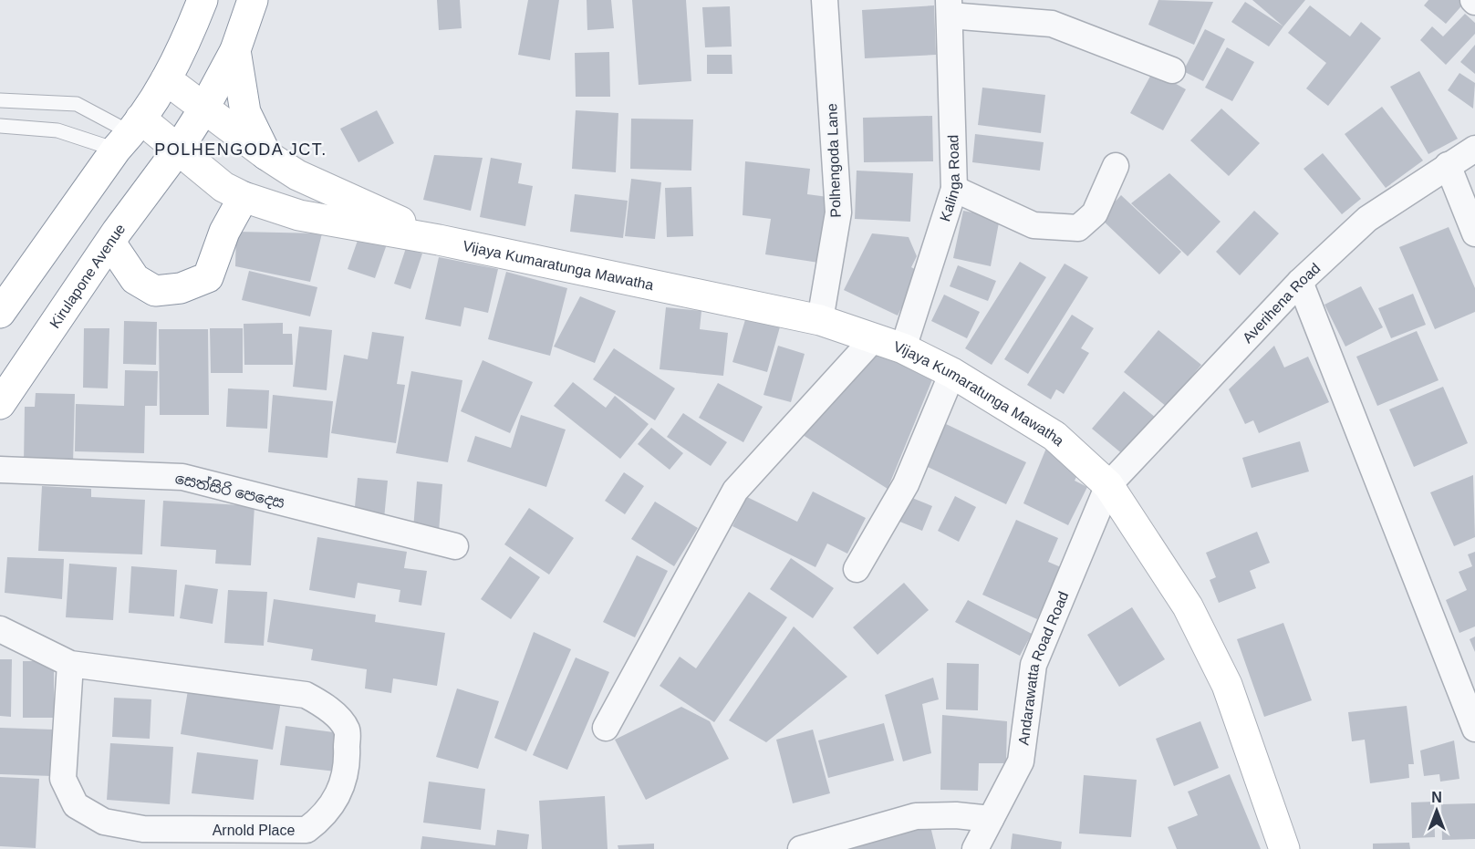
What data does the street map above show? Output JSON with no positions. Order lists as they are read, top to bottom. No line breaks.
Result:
{"streets":{"main road":["Vijaya Kumaratunga Mawatha","Kirulapone Avenue"],"street":["Polhengoda Lane","Kalinga Road","Averihena Road","සෙත්සිරි පෙදෙස","Andarawatta Road Road","Arnold Place"]},"crossings":[["Polhengoda Lane","Vijaya Kumaratunga Mawatha"],["Kalinga Road","Vijaya Kumaratunga Mawatha"],["Vijaya Kumaratunga Mawatha","Kirulapone Avenue"],["Vijaya Kumaratunga Mawatha","Averihena Road"],["Vijaya Kumaratunga Mawatha","Andarawatta Road Road"],["Averihena Road","Andarawatta Road Road"]],"districts":["POLHENGODA JCT."],"north":"top"}
